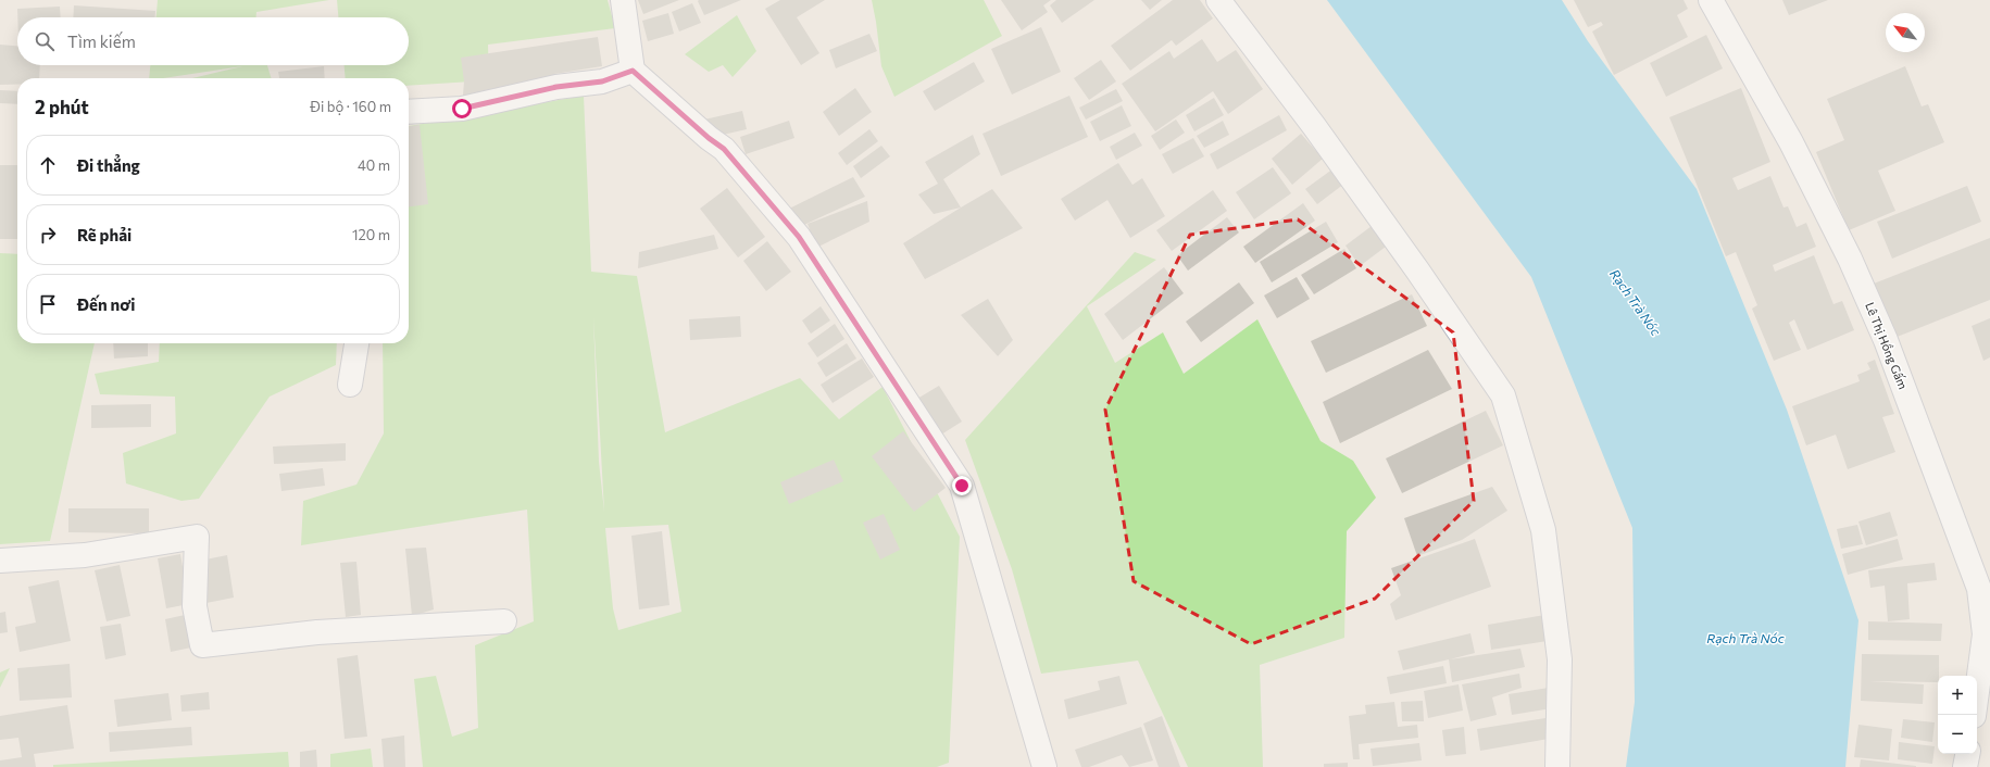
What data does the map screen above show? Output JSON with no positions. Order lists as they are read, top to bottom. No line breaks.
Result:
{"streets":{"street":["Lê Thị Hồng Gấm"]},"water":["Rạch Trà Nóc"],"north":"top left","page":{"search":"Tìm kiếm","heading":["2 phút","Đi bộ · 160 m"],"list":[["Đi thẳng","40 m"],["Rẽ phải","120 m"],"Đến nơi"],"map_buttons":["+","−"]}}
